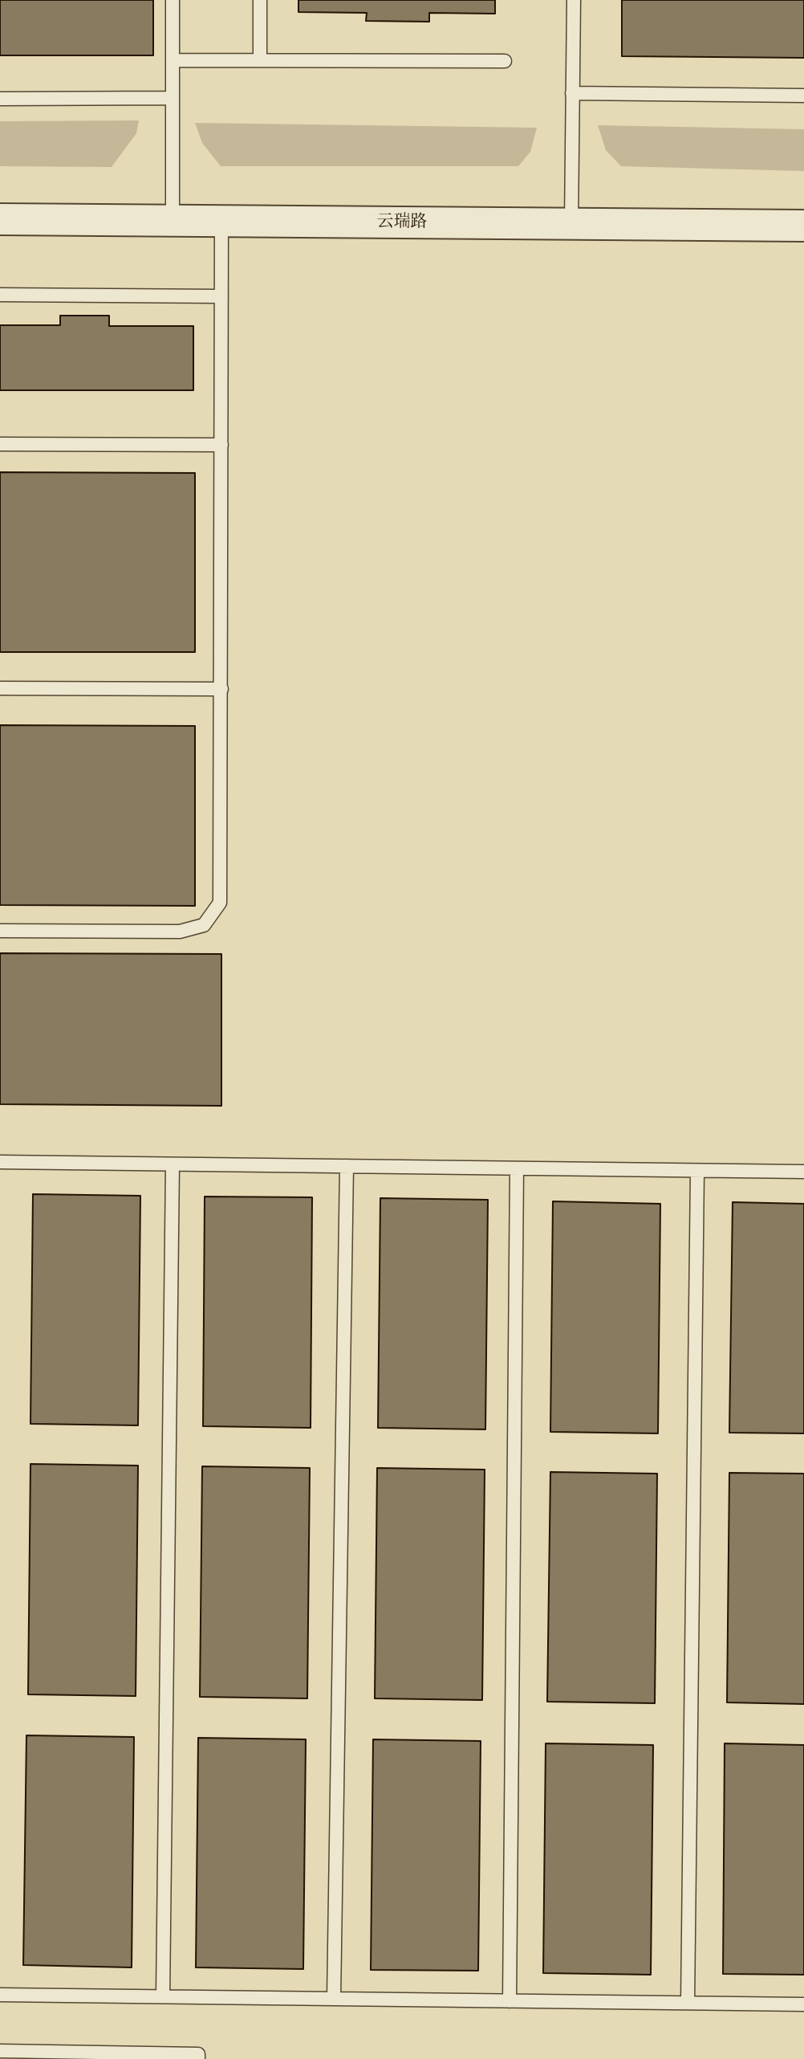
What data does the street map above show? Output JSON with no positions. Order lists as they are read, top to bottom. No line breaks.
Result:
{"streets":{"street":["云瑞路"]}}
